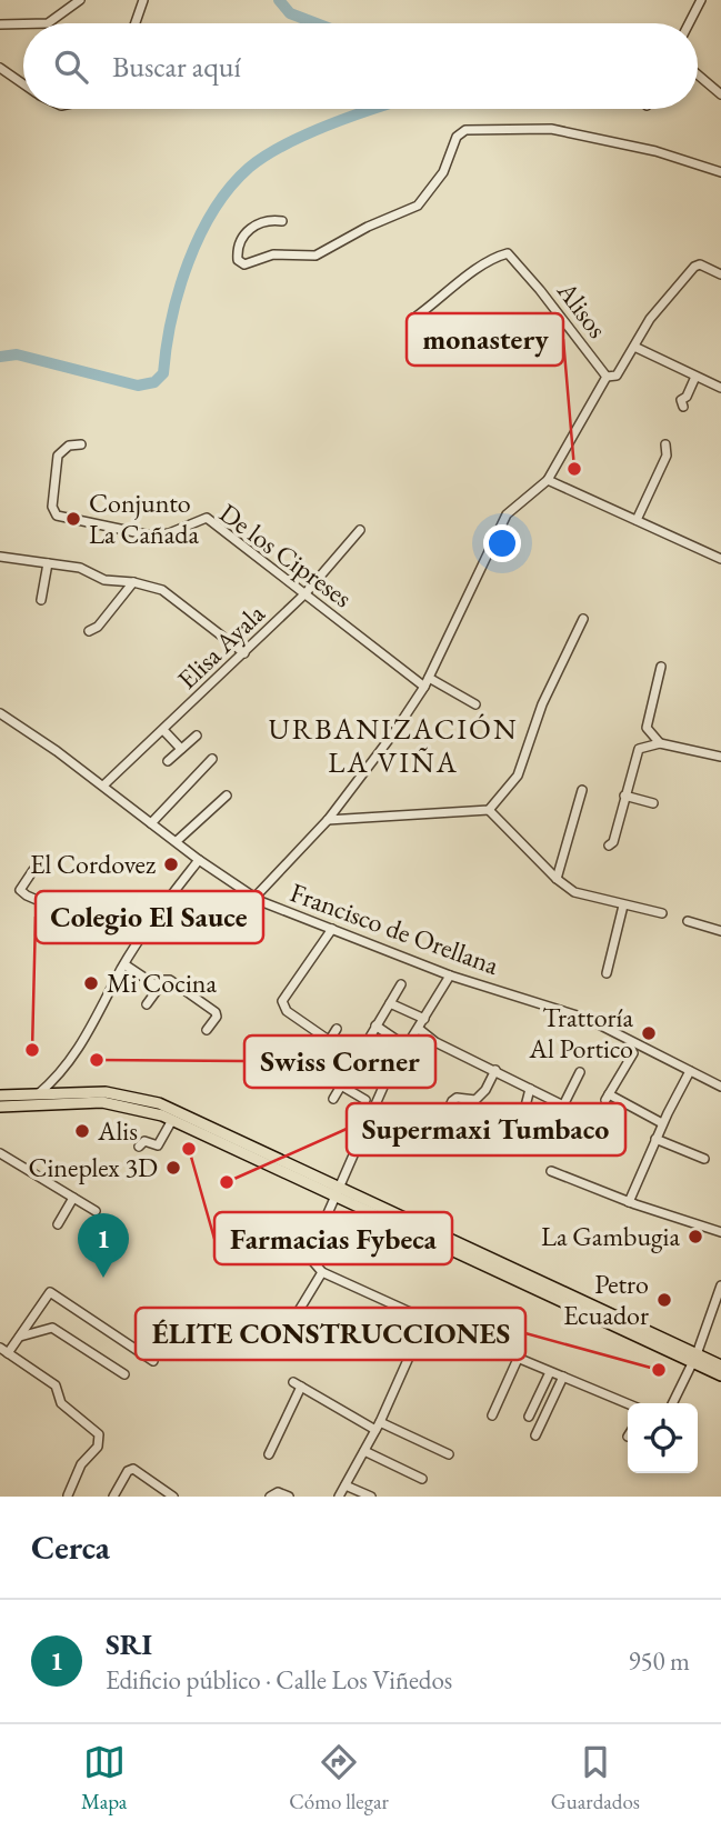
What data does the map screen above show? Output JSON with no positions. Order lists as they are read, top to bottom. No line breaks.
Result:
{"streets":{"street":["Alisos","De los Cipreses","Elisa Ayala","Francisco de Orellana"]},"crossings":[["De los Cipreses","Elisa Ayala"],["Elisa Ayala","Francisco de Orellana"]],"districts":["URBANIZACIÓN LA VIÑA"],"places":["monastery","Conjunto La Cañada","El Cordovez","Mi Cocina","Trattoría Al Portico","Colegio El Sauce","Swiss Corner","Alis","Farmacias Fybeca","Cineplex 3D","Supermaxi Tumbaco","La Gambugia","Petro Ecuador","ÉLITE CONSTRUCCIONES"],"page":{"search":"Buscar aquí","pins":"1","heading":"Cerca","list":[{"mark":"1","name":"SRI","note":"Edificio público · Calle Los Viñedos","value":"950 m"}],"nav":["Mapa","Cómo llegar","Guardados"]}}
